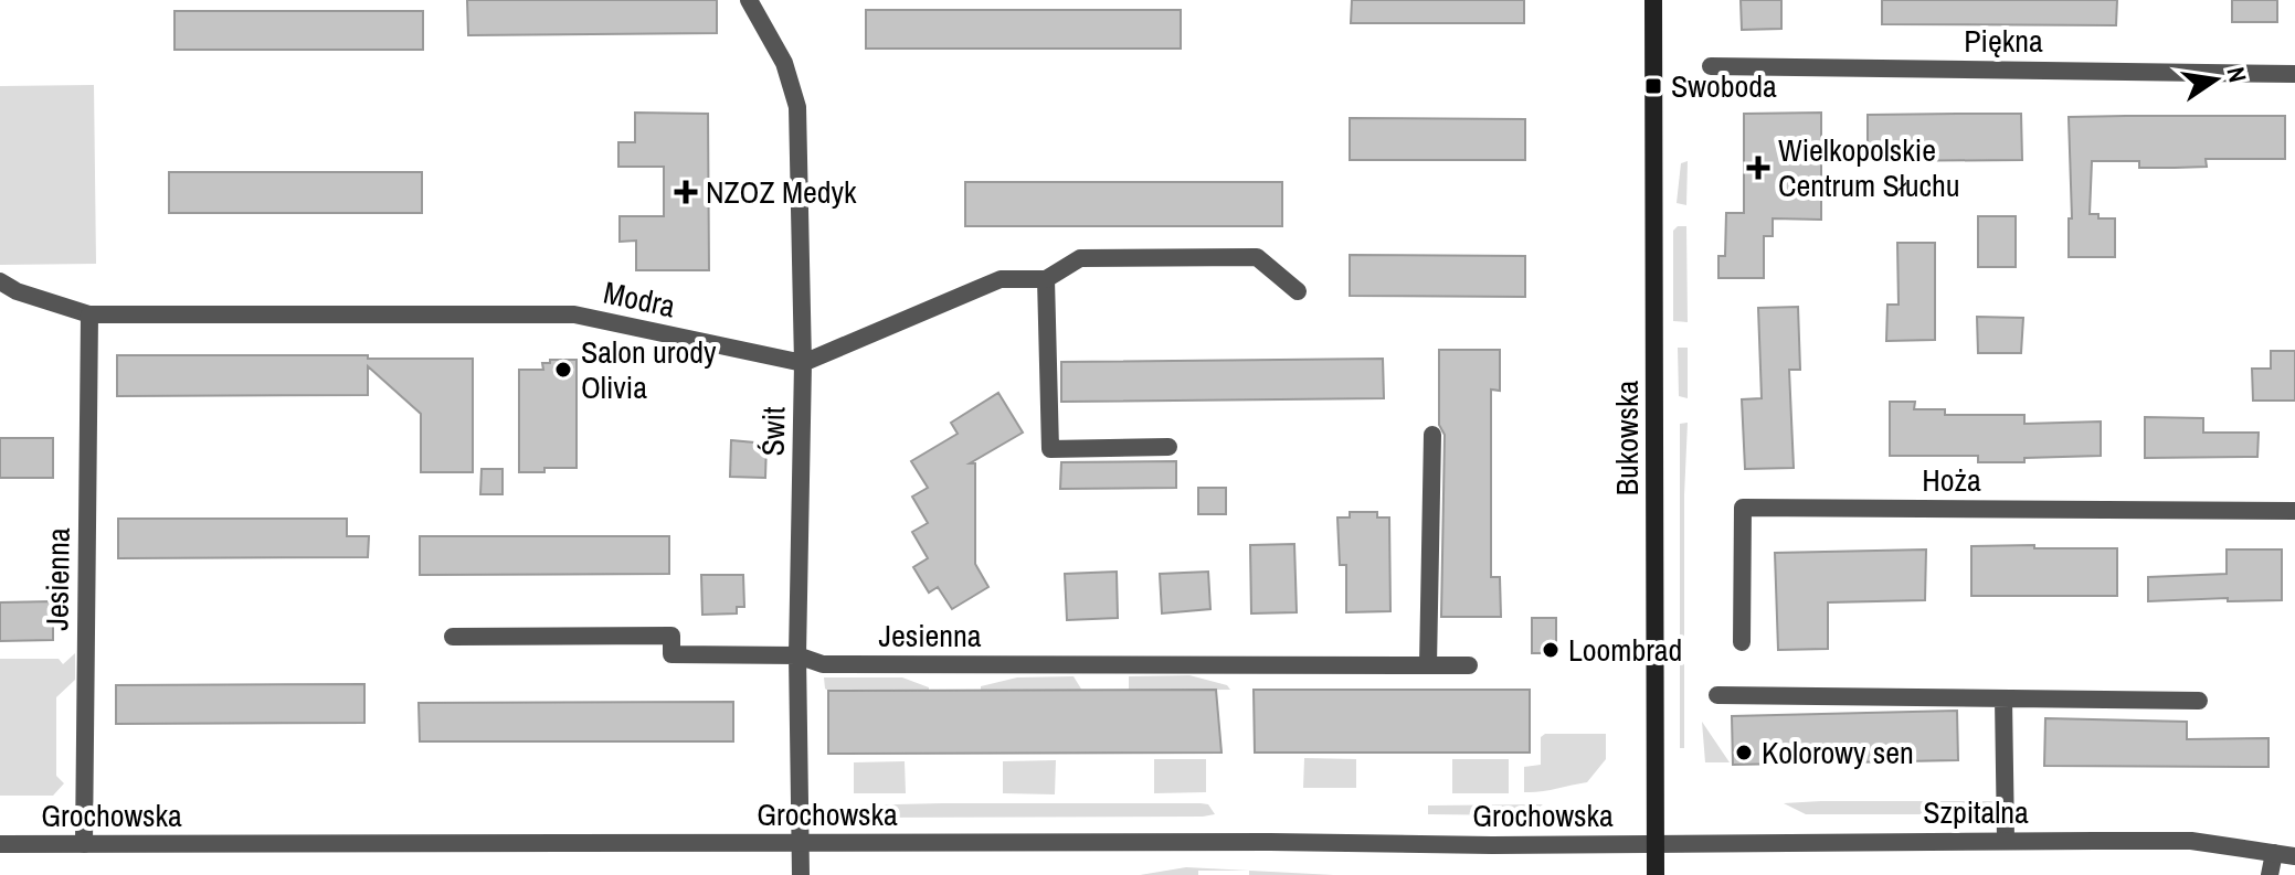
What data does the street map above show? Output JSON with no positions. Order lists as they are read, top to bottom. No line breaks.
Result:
{"streets":{"main road":["Bukowska"],"street":["Piękna","Modra","Świt","Hoża","Jesienna","Szpitalna","Grochowska"]},"crossings":[["Modra","Świt"],["Modra","Jesienna"],["Świt","Jesienna"],["Świt","Grochowska"],["Bukowska","Szpitalna"],["Bukowska","Grochowska"],["Jesienna","Grochowska"],["Szpitalna","Grochowska"]],"places":{"transit":["Swoboda"],"health":["Wielkopolskie Centrum Słuchu","NZOZ Medyk"],"other":["Salon urody Olivia","Loombrad","Kolorowy sen"]},"north":"right"}
